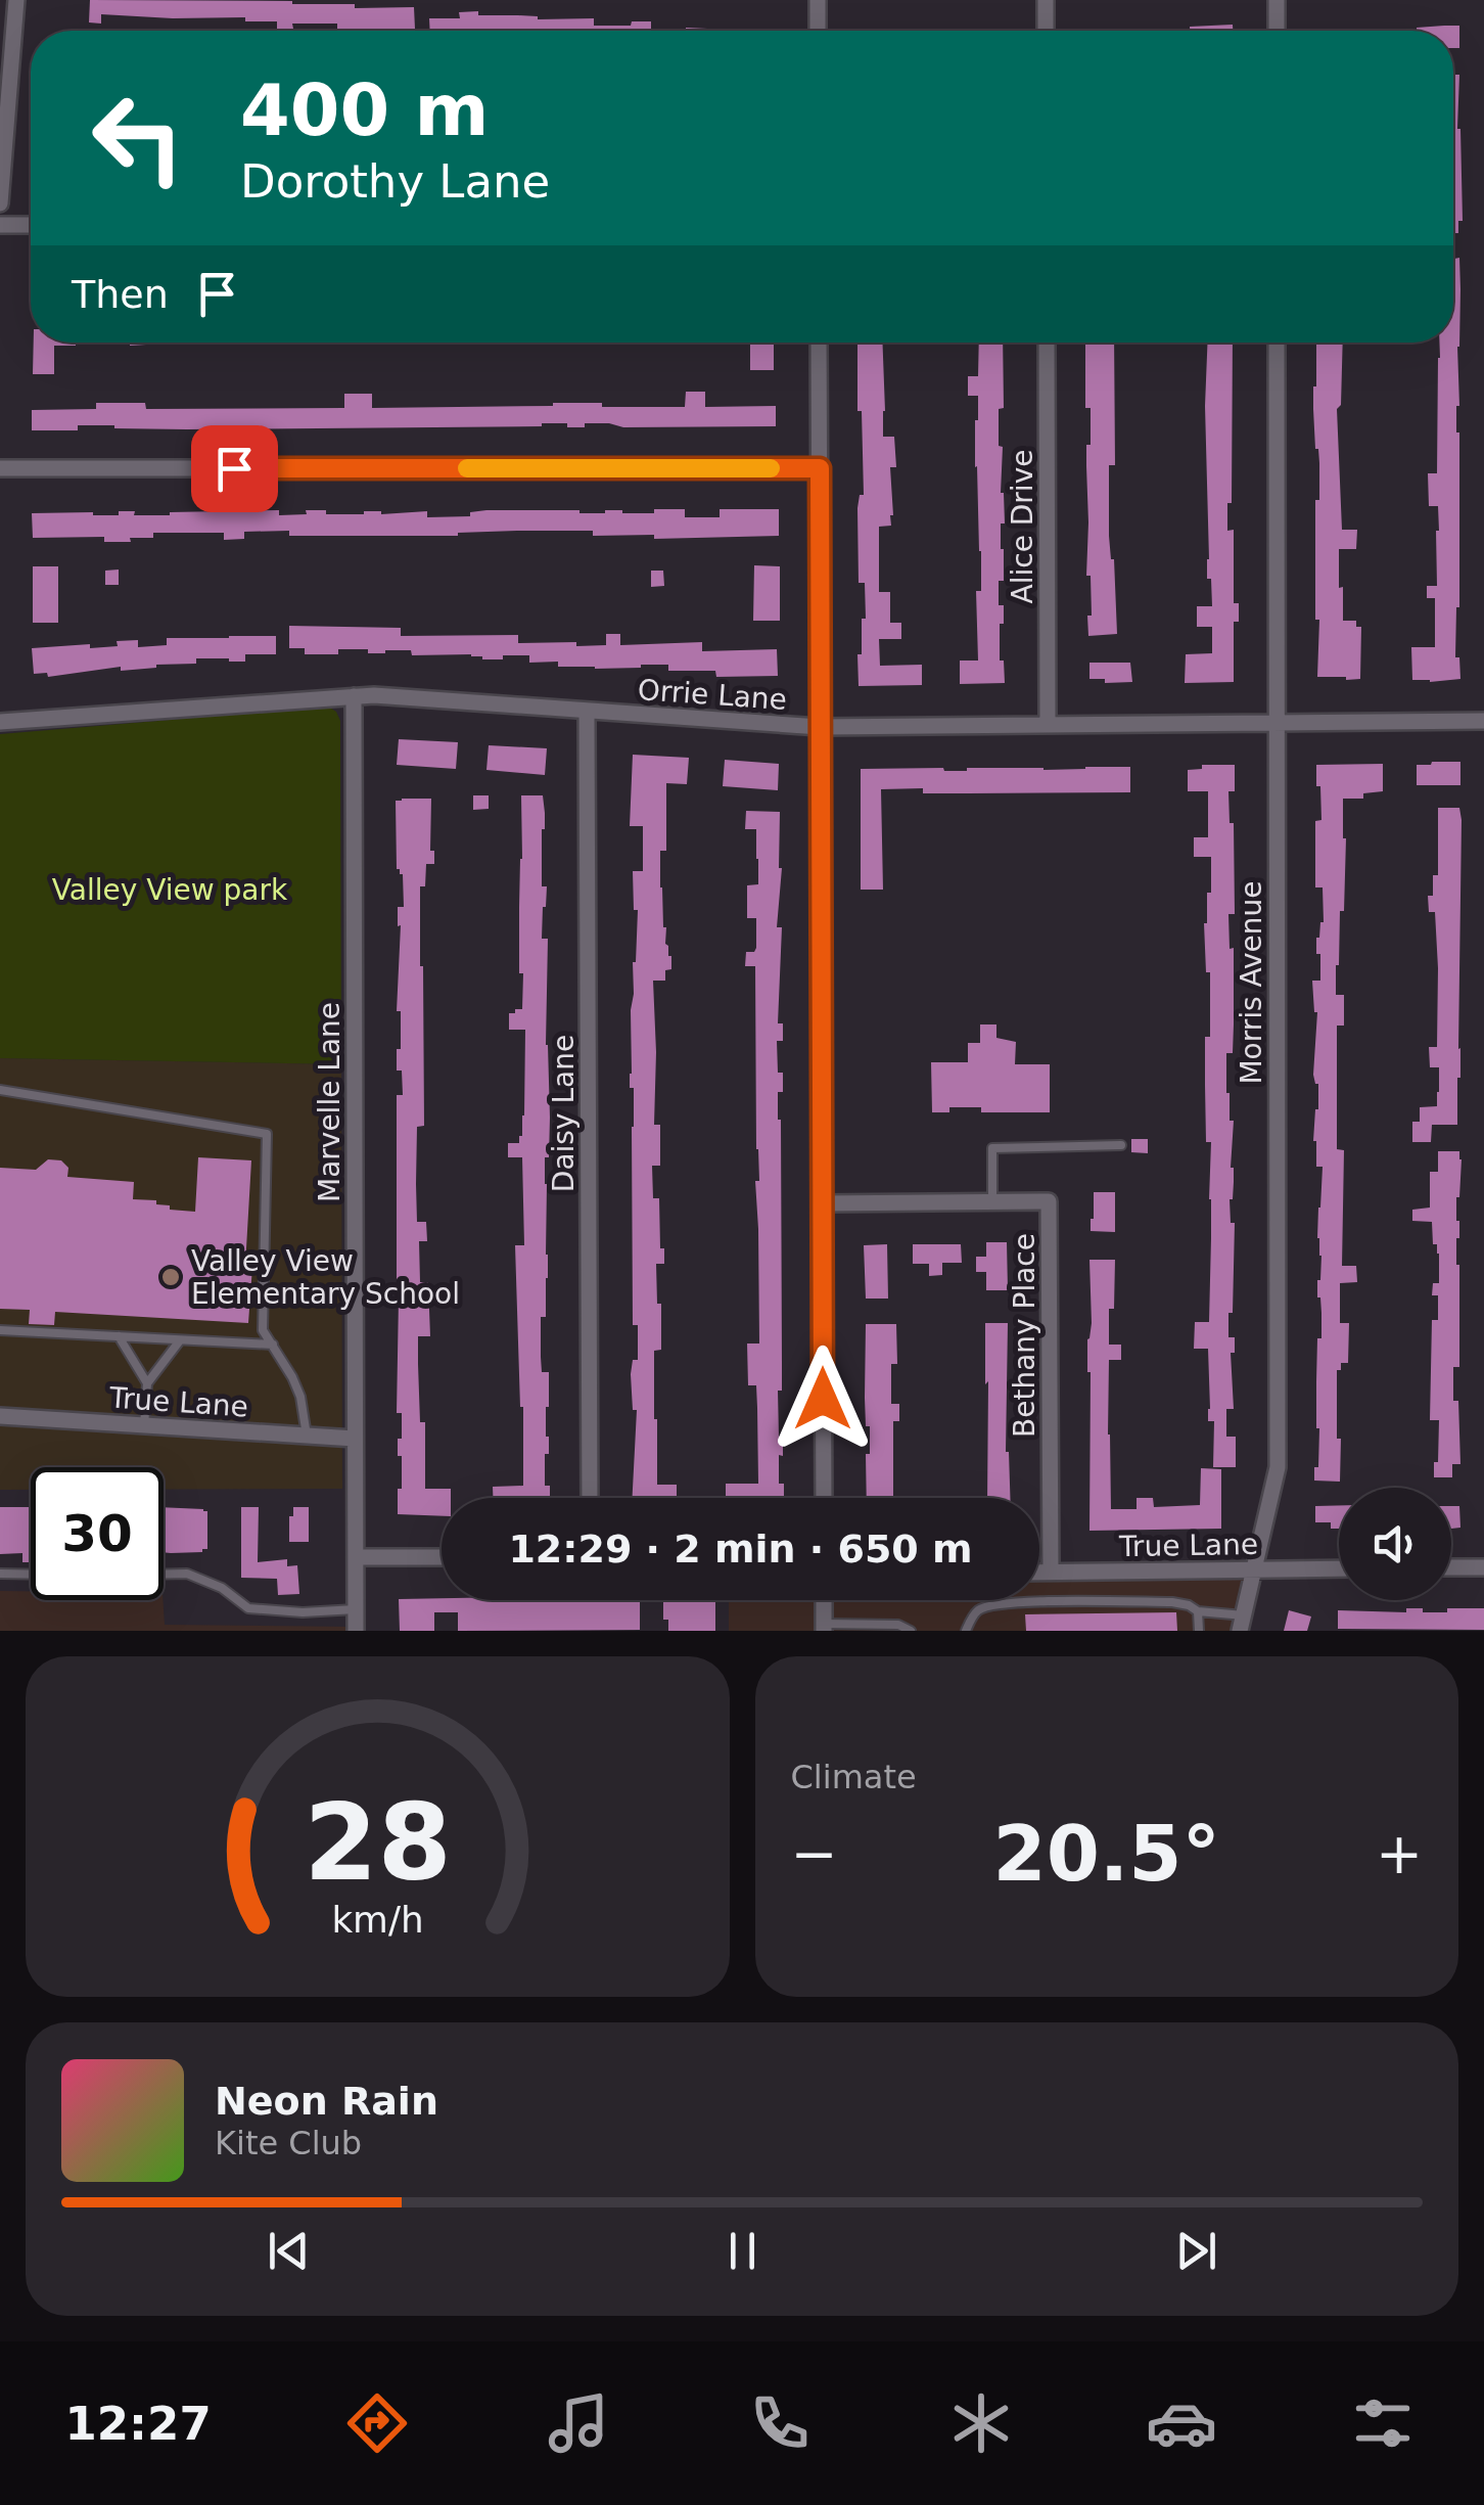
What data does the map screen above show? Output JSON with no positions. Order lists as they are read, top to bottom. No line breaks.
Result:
{"streets":{"street":["Alice Drive","Orrie Lane","Morris Avenue","Marvelle Lane","Daisy Lane","Bethany Place","True Lane"]},"crossings":[["Alice Drive","Orrie Lane"],["Orrie Lane","Morris Avenue"],["Orrie Lane","Marvelle Lane"],["Orrie Lane","Daisy Lane"],["Morris Avenue","True Lane"],["Marvelle Lane","True Lane"],["Bethany Place","True Lane"]],"parks":["Valley View park"],"places":["Valley View Elementary School"],"page":{"turn":["400 m","Dorothy Lane"],"then":"Then","limit":"30","trip":"12:29 · 2 min · 650 m","tile":"Climate","heat":["−","20.5°","+"],"song":["Neon Rain","Kite Club"],"tabs":"12:27","gauge":["28","km/h"]}}
